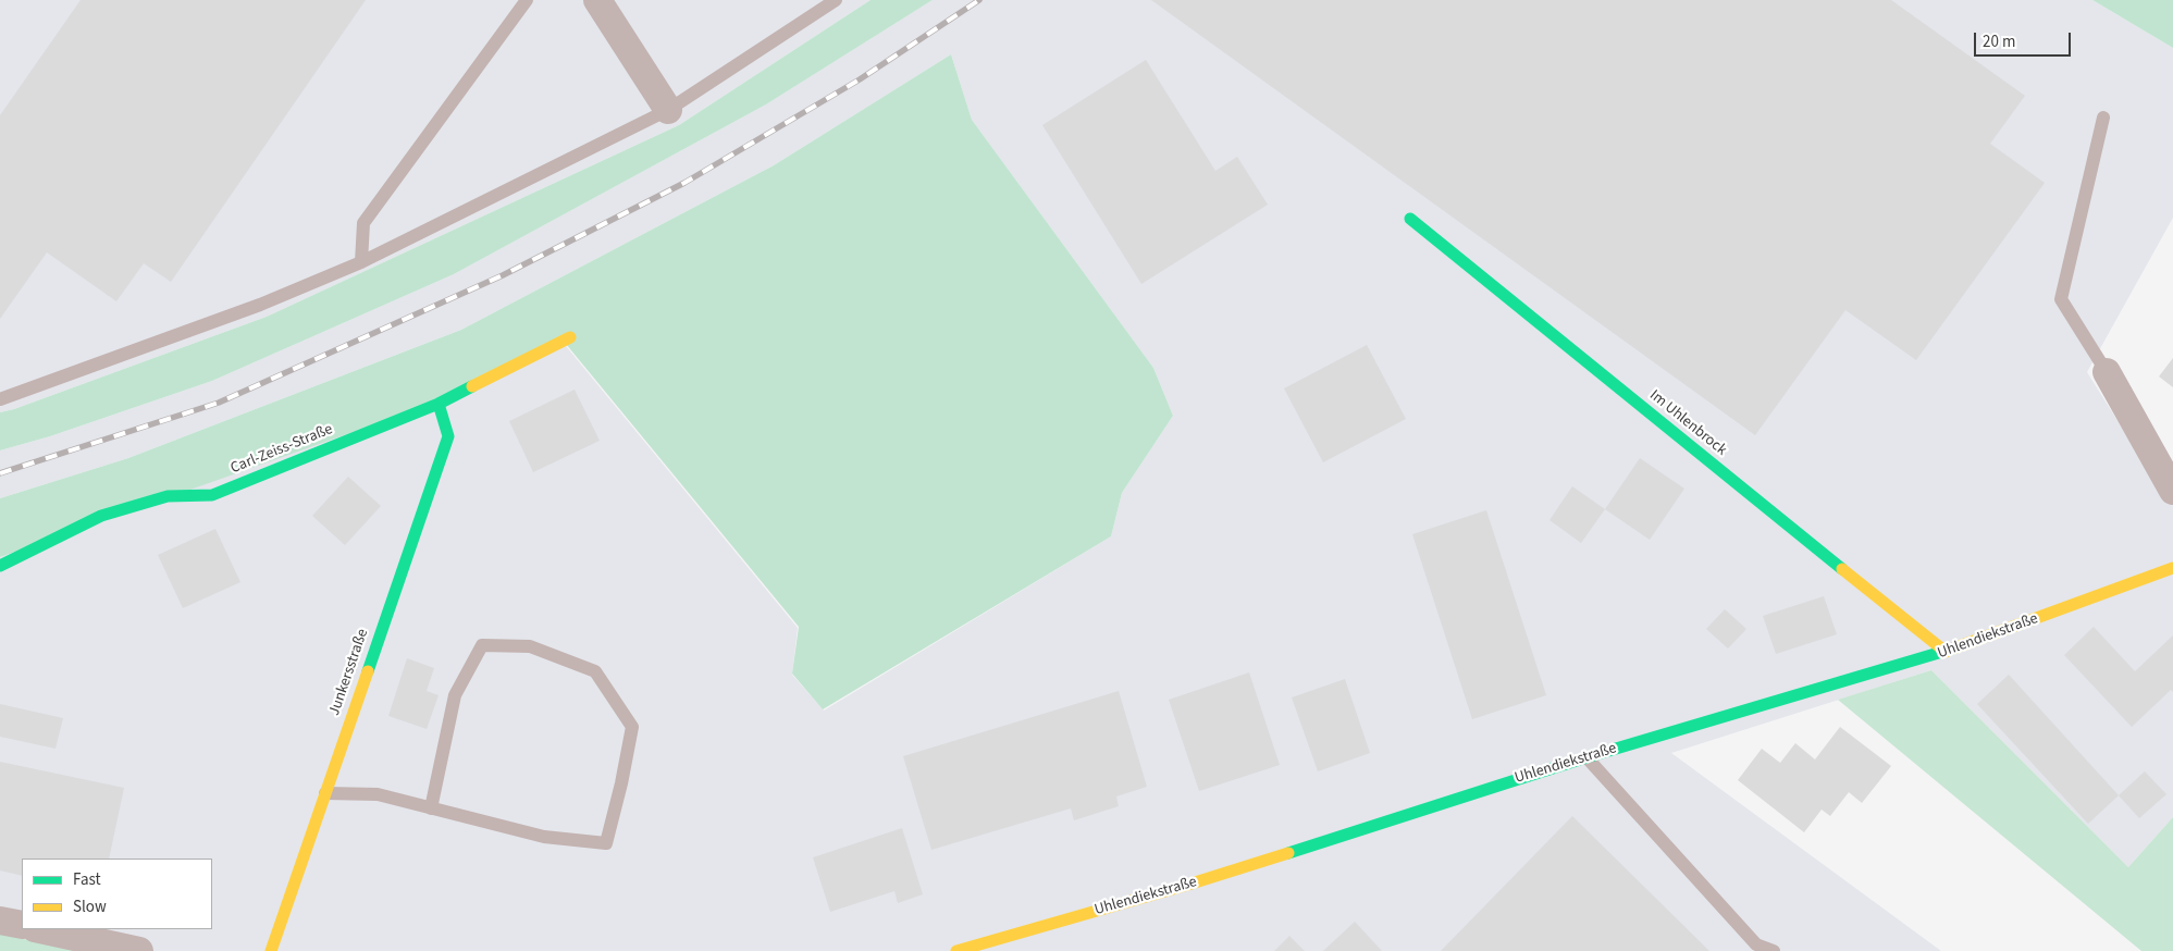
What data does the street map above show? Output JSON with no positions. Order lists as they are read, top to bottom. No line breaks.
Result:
{"streets":{"street":["Im Uhlenbrock","Carl-Zeiss-Straße","Uhlendiekstraße","Junkersstraße"]},"crossings":[["Im Uhlenbrock","Uhlendiekstraße"],["Carl-Zeiss-Straße","Junkersstraße"]],"legend":["Fast","Slow"],"scale_bar":"20 m"}
